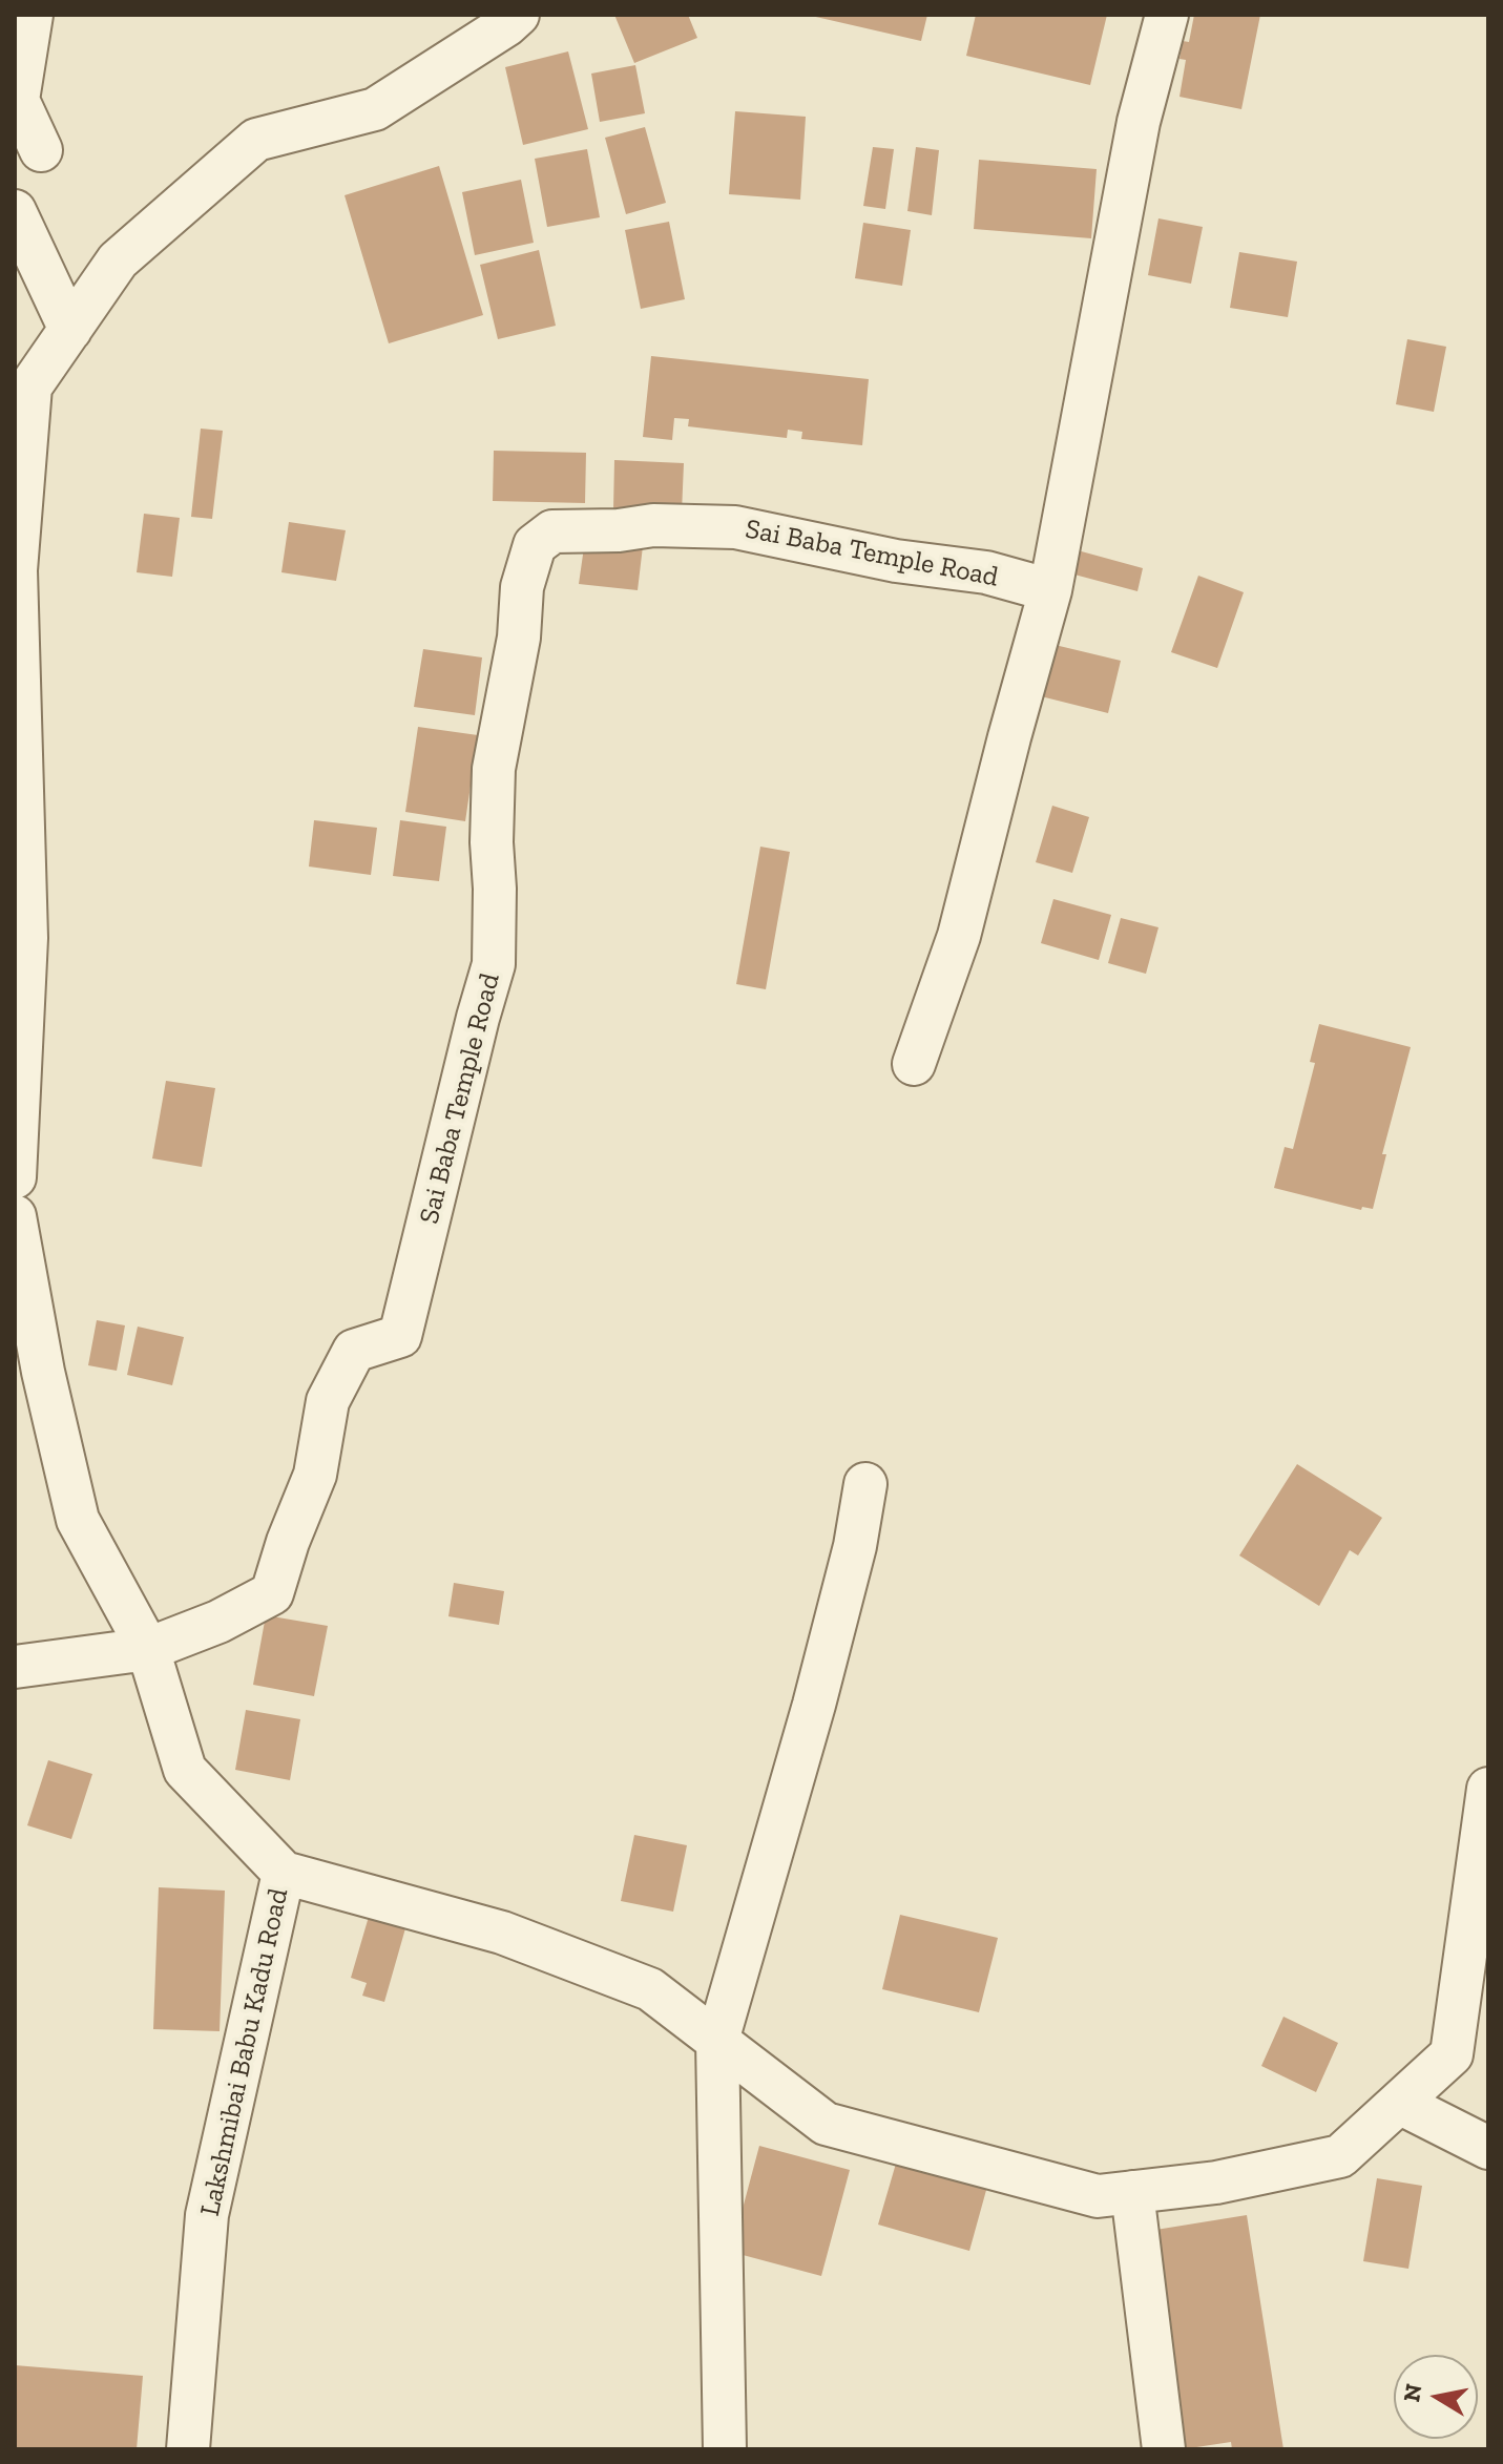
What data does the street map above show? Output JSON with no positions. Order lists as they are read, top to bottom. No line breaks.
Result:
{"streets":{"street":["Sai Baba Temple Road","Lakshmibai Babu Kadu Road"]},"north":"left"}
